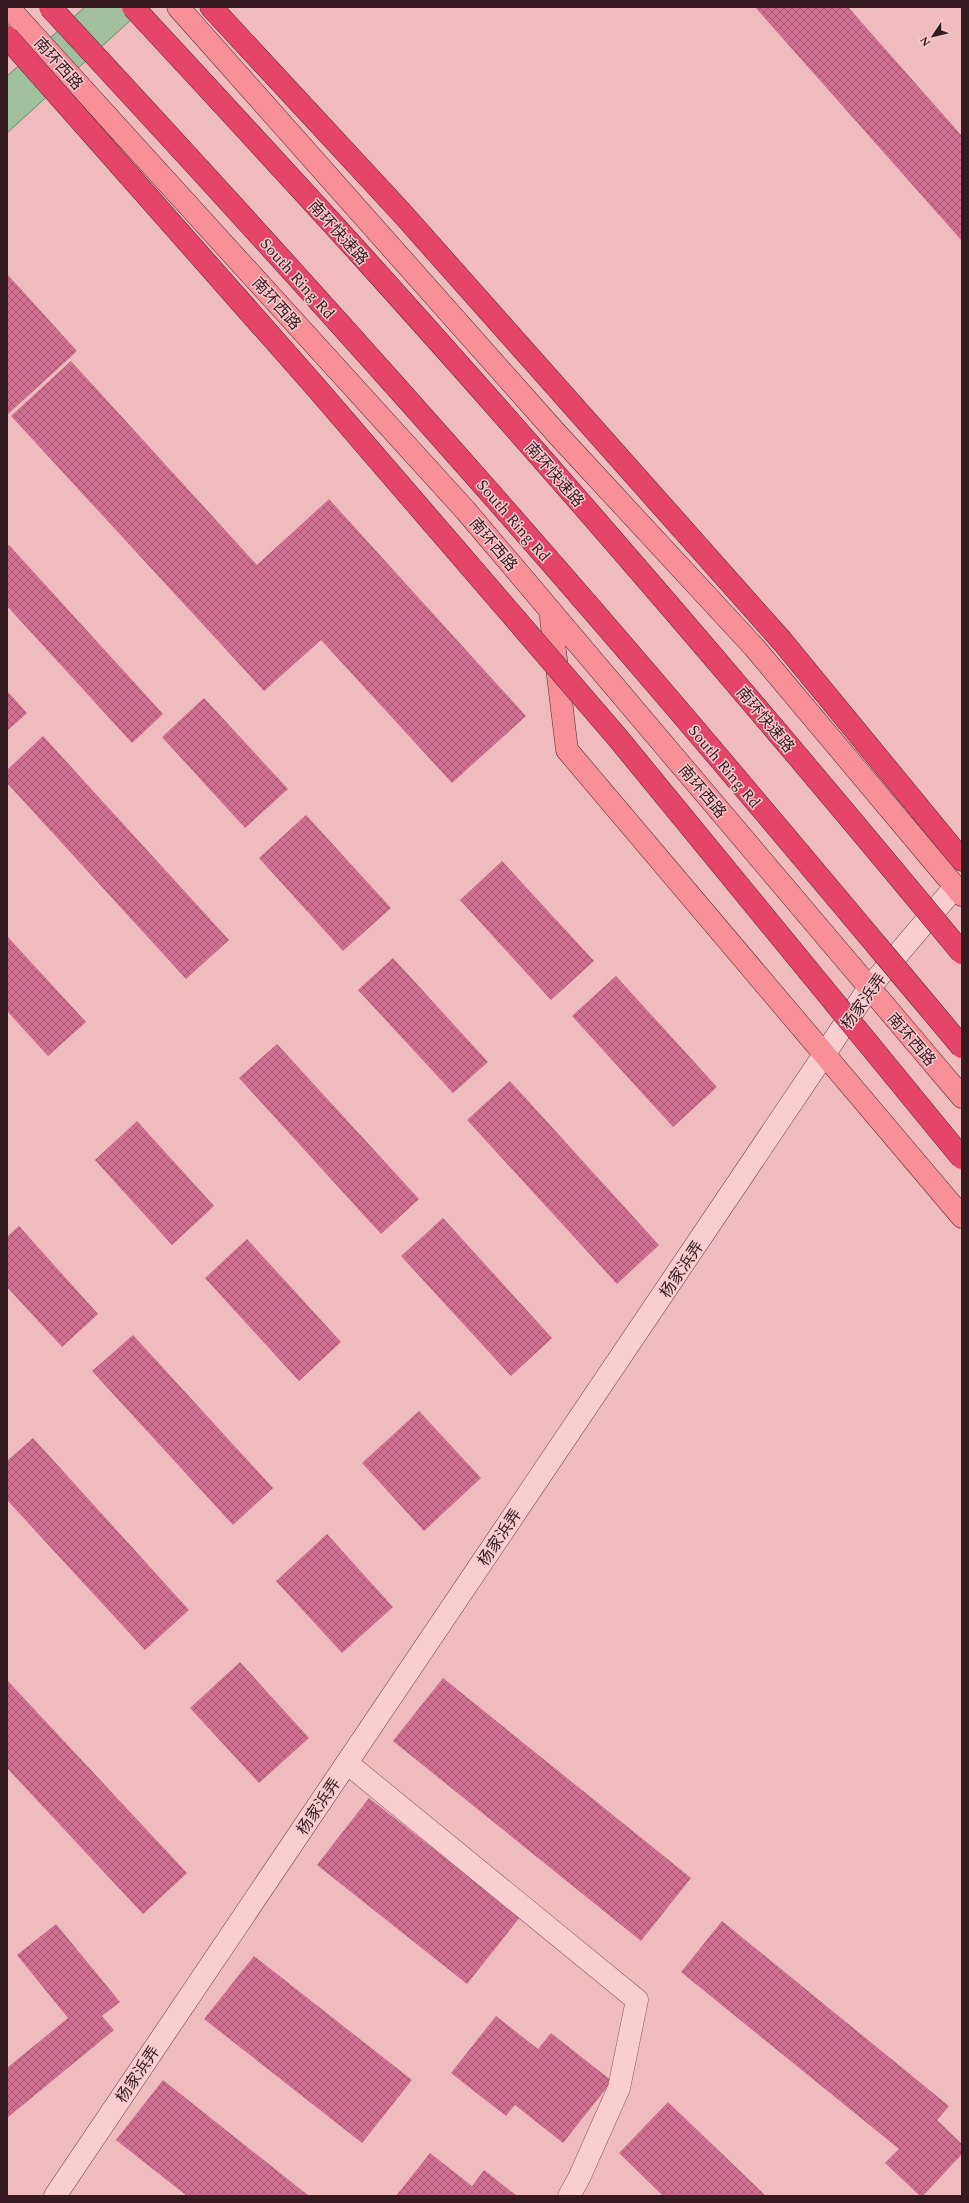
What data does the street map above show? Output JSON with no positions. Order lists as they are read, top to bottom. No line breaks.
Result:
{"streets":{"highway":["南环快速路","South Ring Rd"],"main road":["南环西路"],"street":["杨家浜弄"]},"crossings":[["南环西路","杨家浜弄"]],"north":"bottom left"}
